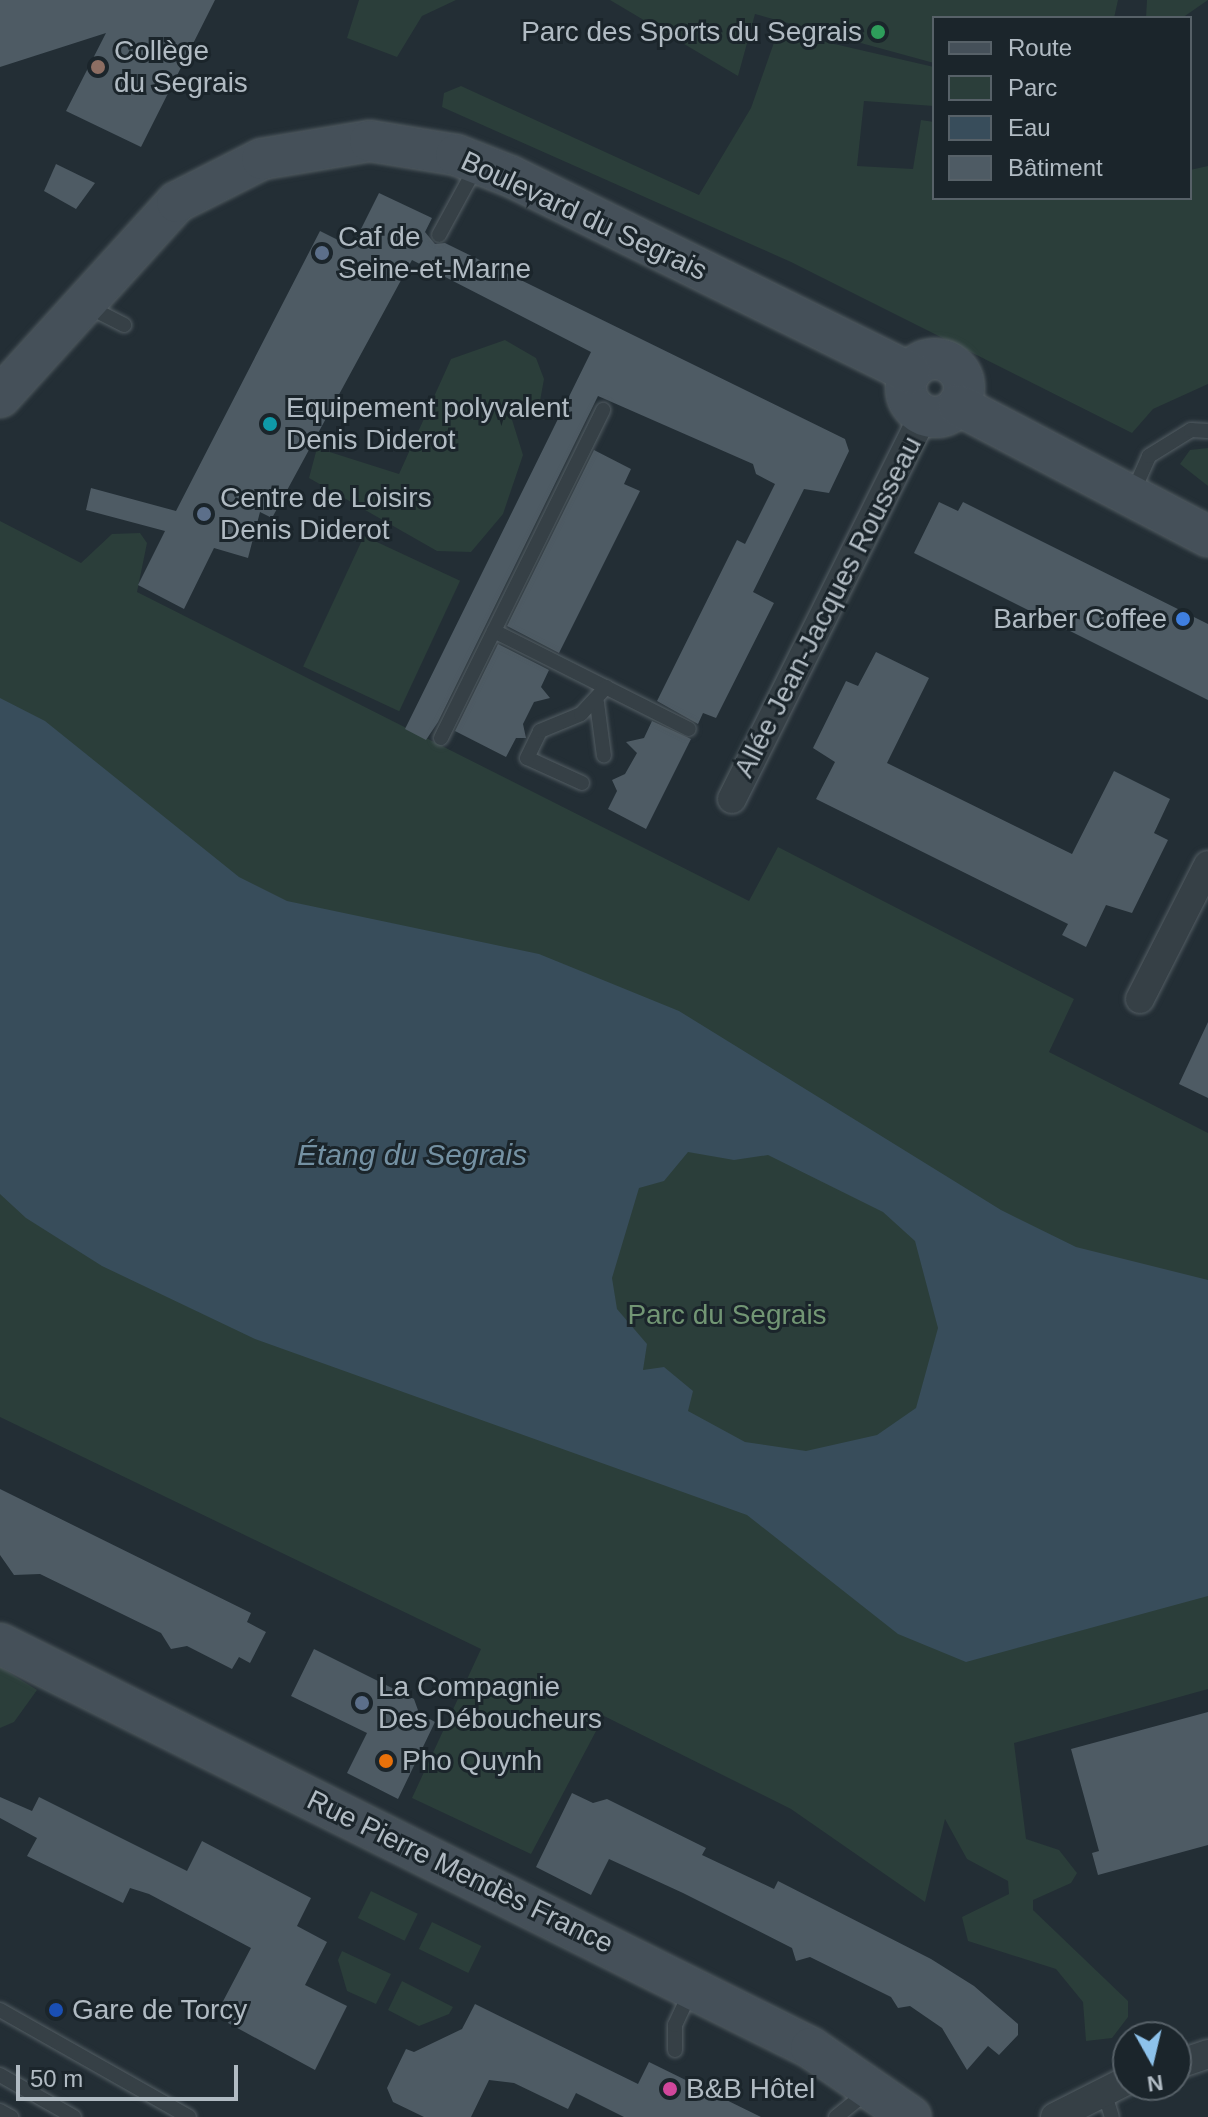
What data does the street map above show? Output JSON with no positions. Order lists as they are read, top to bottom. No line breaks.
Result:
{"streets":{"street":["Boulevard du Segrais","Allée Jean-Jacques Rousseau","Rue Pierre Mendès France"]},"water":["Étang du Segrais"],"parks":["Parc du Segrais"],"places":["Parc des Sports du Segrais","Collège du Segrais","Caf de Seine-et-Marne","Equipement polyvalent Denis Diderot","Centre de Loisirs Denis Diderot","Barber Coffee","La Compagnie Des Déboucheurs","Pho Quynh","Gare de Torcy","B&B Hôtel"],"legend":["Route","Parc","Eau","Bâtiment"],"scale_bar":"50 m","north":"bottom"}
